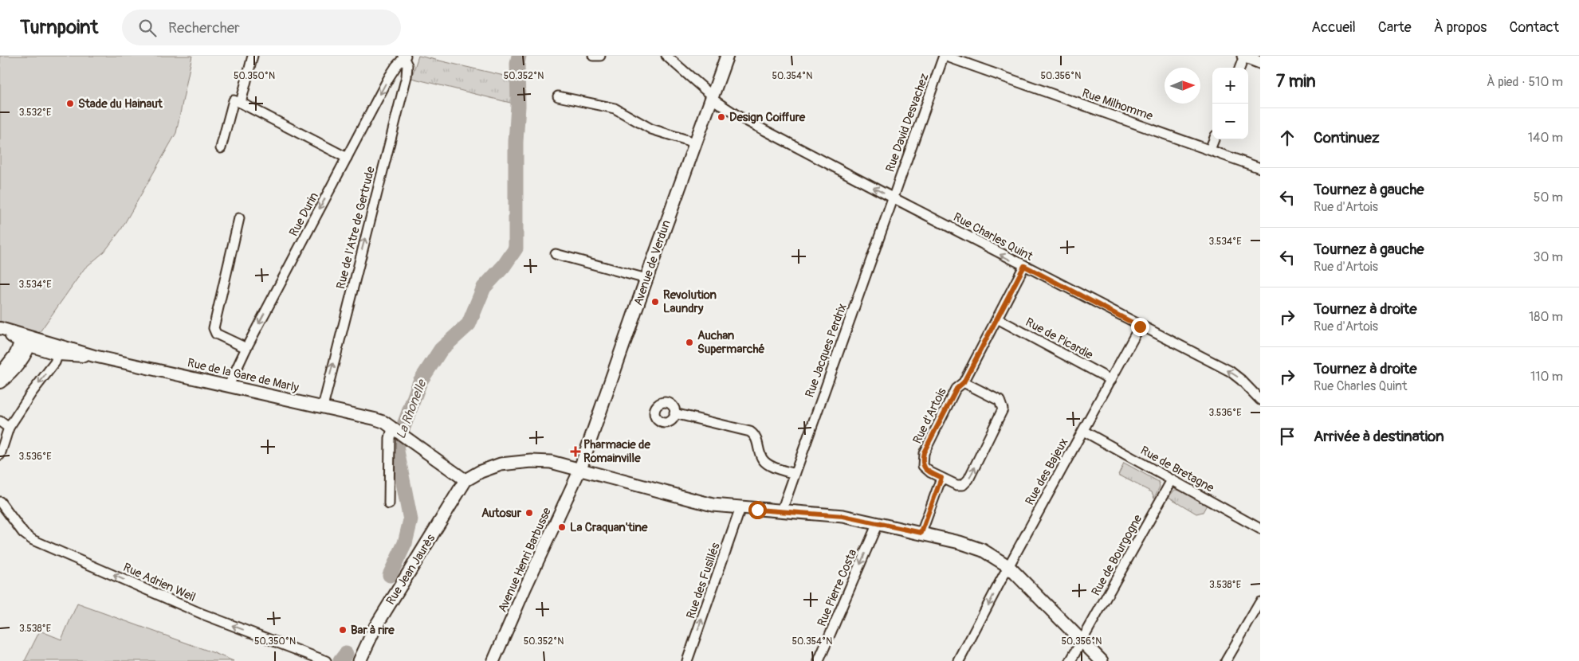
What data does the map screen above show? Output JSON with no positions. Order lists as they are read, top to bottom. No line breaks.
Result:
{"streets":{"main road":["Avenue de Verdun","Rue Jean Jaurès"],"street":["Rue Milhomme","Rue David Desvachez","Rue Durin","Rue de l'Atre de Gertrude","Rue Charles Quint","Rue de Picardie","Rue Jacques Perdrix","Rue de la Gare de Marly","Rue d'Artois","Rue de Bretagne","Rue des Bajeux","Rue de Bourgogne","Avenue Henri Barbusse","Rue des Fusillés","Rue Adrien Weil","Rue Pierre Costa"]},"crossings":[["Rue Milhomme","Rue David Desvachez"],["Rue David Desvachez","Rue Charles Quint"],["Rue David Desvachez","Rue Jacques Perdrix"],["Rue Durin","Rue de l'Atre de Gertrude"],["Rue Durin","Rue de la Gare de Marly"],["Rue de l'Atre de Gertrude","Rue de la Gare de Marly"],["Rue Charles Quint","Avenue de Verdun"],["Rue Charles Quint","Rue Jacques Perdrix"],["Rue Charles Quint","Rue d'Artois"],["Rue Charles Quint","Rue des Bajeux"],["Avenue de Verdun","Avenue Henri Barbusse"],["Rue de Picardie","Rue d'Artois"],["Rue de Picardie","Rue des Bajeux"],["Rue de la Gare de Marly","Rue Jean Jaurès"],["Rue de Bretagne","Rue des Bajeux"],["Rue de Bretagne","Rue de Bourgogne"]],"one_way":["Rue Durin","Rue de l'Atre de Gertrude","Rue Charles Quint","Rue des Fusillés","Rue Adrien Weil","Rue Pierre Costa"],"water":["La Rhonelle"],"places":{"other":["Stade du Hainaut","Design Coiffure","Revolution Laundry","Auchan Supermarché","Autosur","La Craquan'tine","Bar à rire"],"health":["Pharmacie de Romainville"]},"north":"right","page":{"header":"Turnpoint","search":"Rechercher","nav":["Accueil","Carte","À propos","Contact"],"heading":["7 min","À pied · 510 m"],"map_buttons":["+","−"],"list":[["Continuez","140 m"],["Tournez à gauche","Rue d'Artois","50 m"],["Tournez à gauche","Rue d'Artois","30 m"],["Tournez à droite","Rue d'Artois","180 m"],["Tournez à droite","Rue Charles Quint","110 m"],"Arrivée à destination"]},"coordinates":["50.350°N","50.352°N","50.354°N","50.356°N","3.532°E","3.534°E","3.536°E","3.538°E"]}
